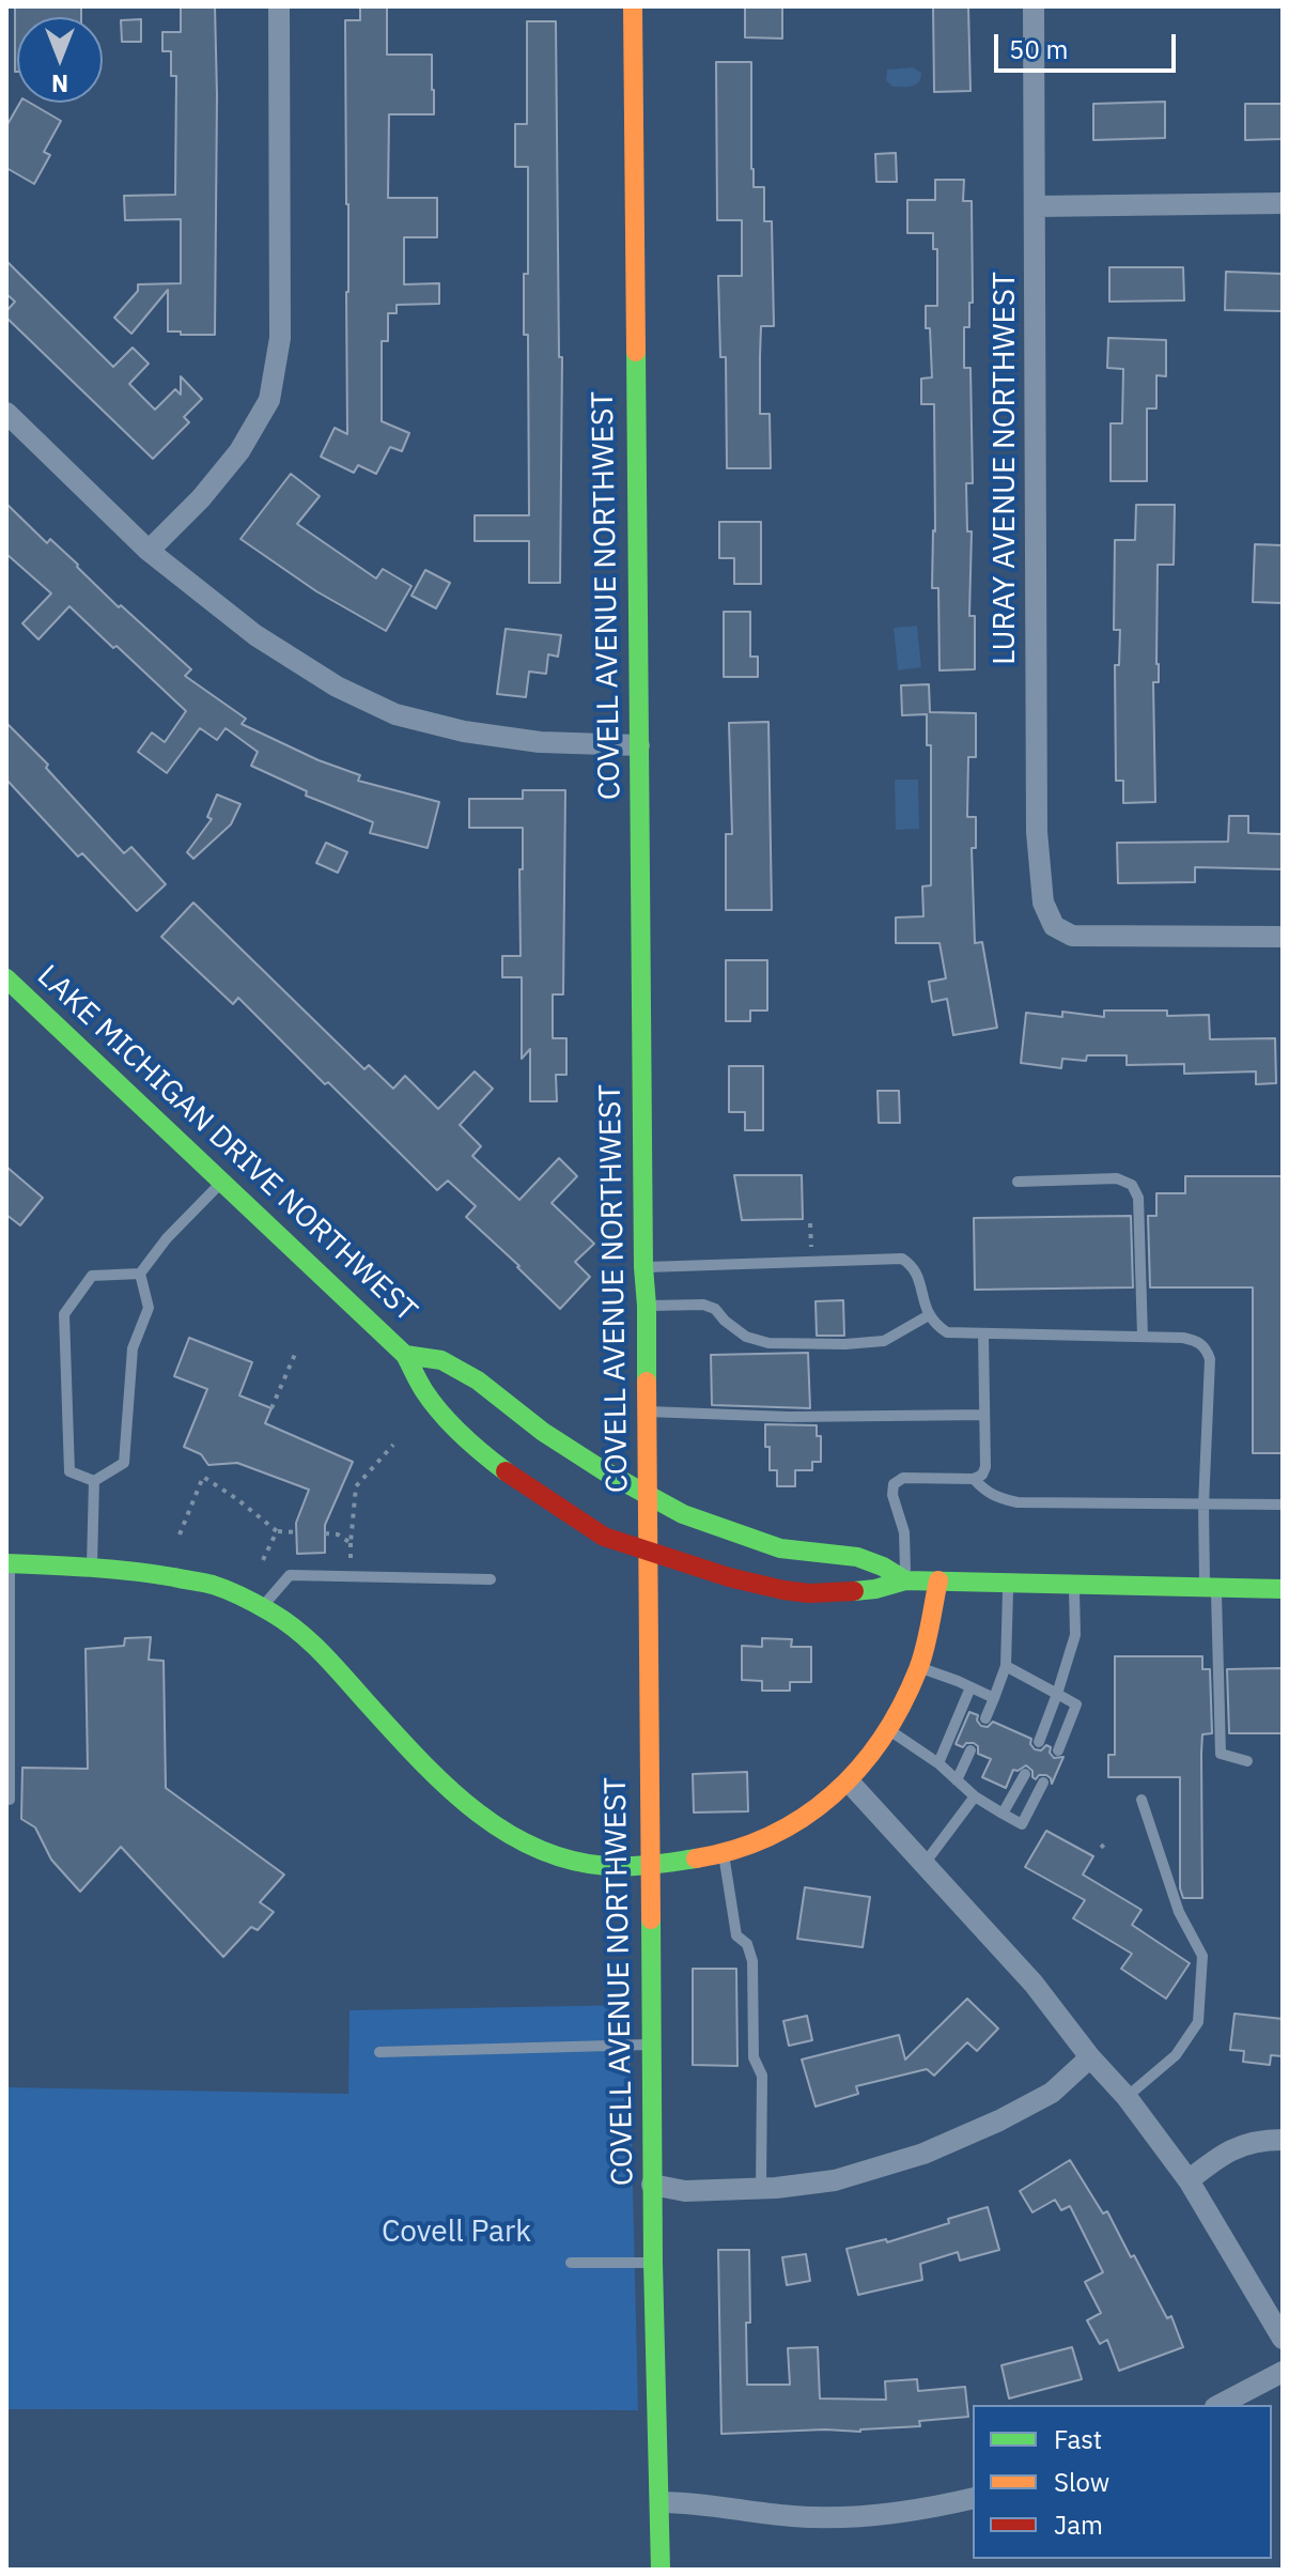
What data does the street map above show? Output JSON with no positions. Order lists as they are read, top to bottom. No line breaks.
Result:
{"streets":{"main road":["COVELL AVENUE NORTHWEST","LAKE MICHIGAN DRIVE NORTHWEST"],"street":["LURAY AVENUE NORTHWEST"]},"crossings":[["COVELL AVENUE NORTHWEST","LAKE MICHIGAN DRIVE NORTHWEST"]],"parks":["Covell Park"],"legend":["Fast","Slow","Jam"],"scale_bar":"50 m","north":"bottom"}
